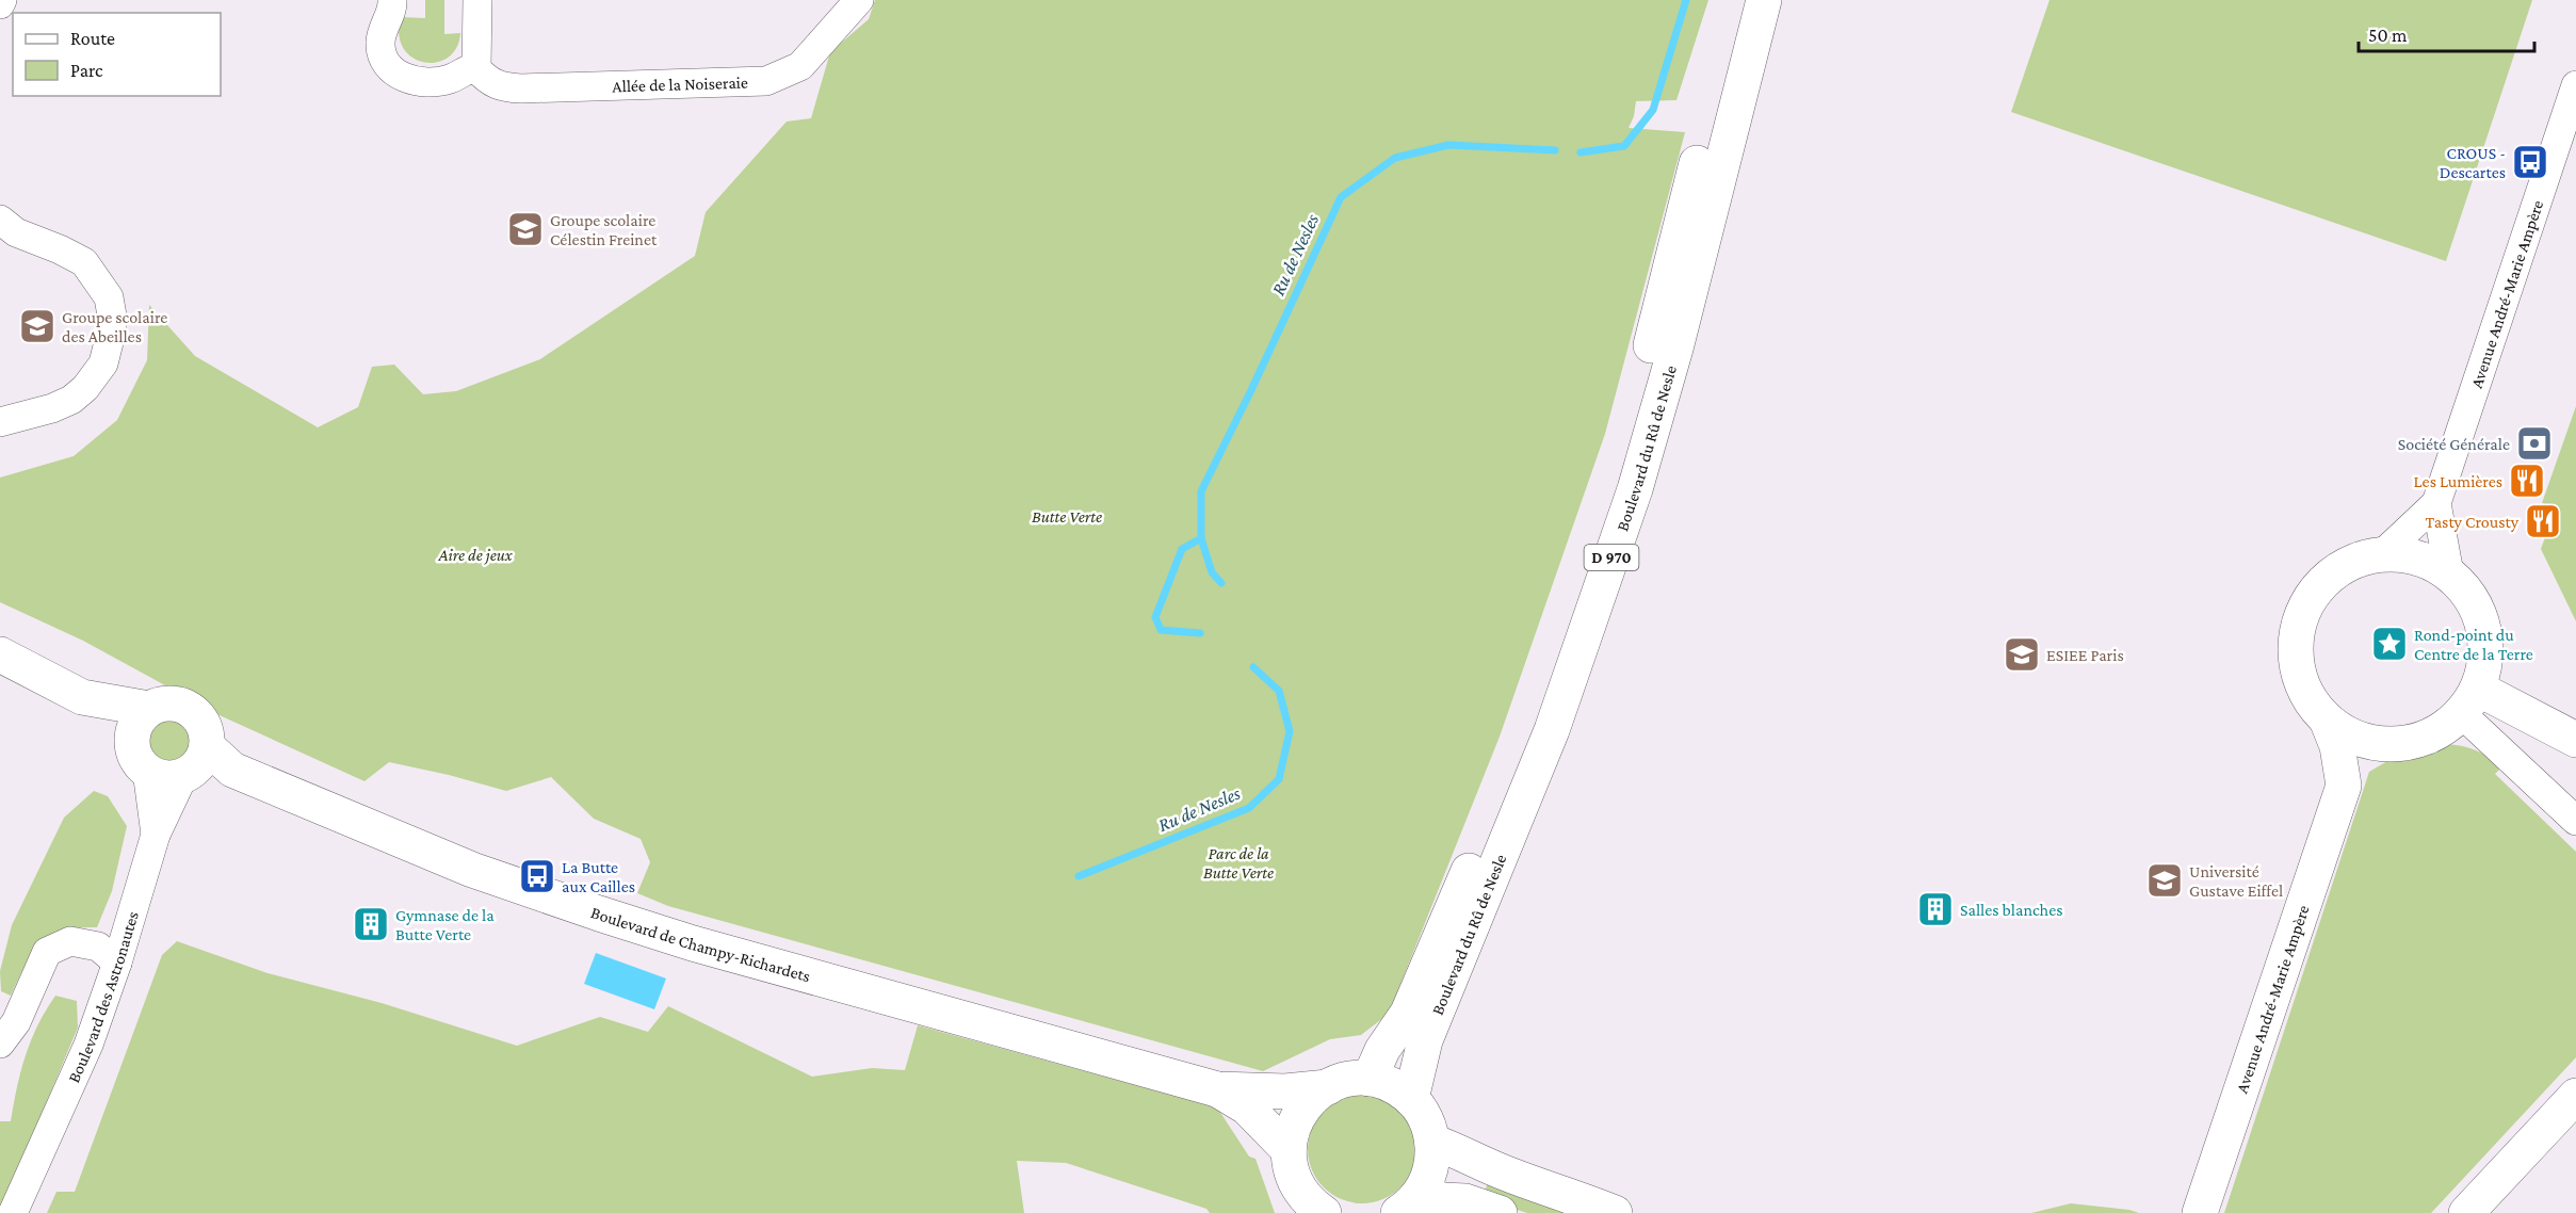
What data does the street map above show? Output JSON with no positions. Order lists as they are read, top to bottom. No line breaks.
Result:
{"streets":{"street":["Allée de la Noiseraie","Avenue André-Marie Ampère","Boulevard du Rû de Nesle","D 970","Boulevard de Champy-Richardets","Boulevard des Astronautes"]},"crossings":[["Boulevard de Champy-Richardets","Boulevard des Astronautes"]],"water":["Ru de Nesles"],"parks":["Butte Verte","Aire de jeux","Parc de la Butte Verte"],"places":{"bus stop":["CROUS - Descartes","La Butte aux Cailles"],"school or university":["Groupe scolaire Célestin Freinet","Groupe scolaire des Abeilles","ESIEE Paris","Université Gustave Eiffel"],"bank":["Société Générale"],"restaurant":["Les Lumières","Tasty Crousty"],"place":["Rond-point du Centre de la Terre"],"building":["Salles blanches","Gymnase de la Butte Verte"]},"legend":["Route","Parc"],"scale_bar":"50 m"}
